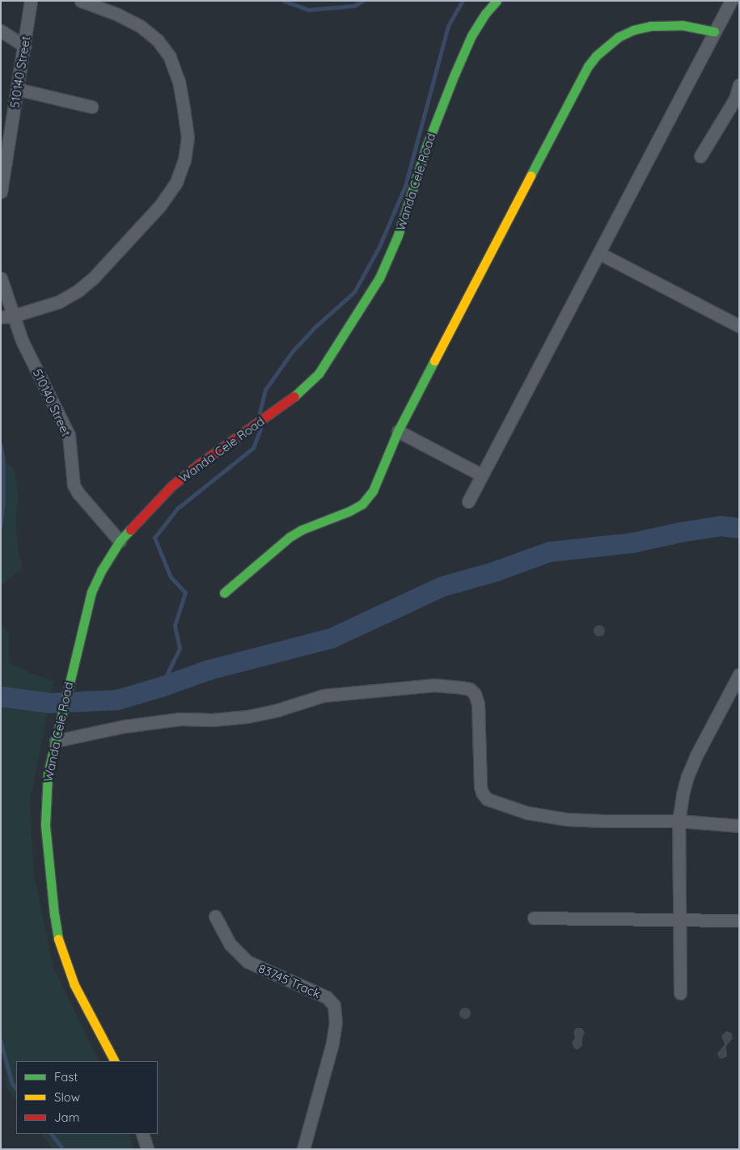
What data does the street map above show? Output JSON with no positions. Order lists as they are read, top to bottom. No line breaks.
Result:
{"streets":{"street":["510140 Street","Wanda Cele Road","83745 Track"]},"crossings":[["510140 Street","Wanda Cele Road"]],"legend":["Fast","Slow","Jam"]}
